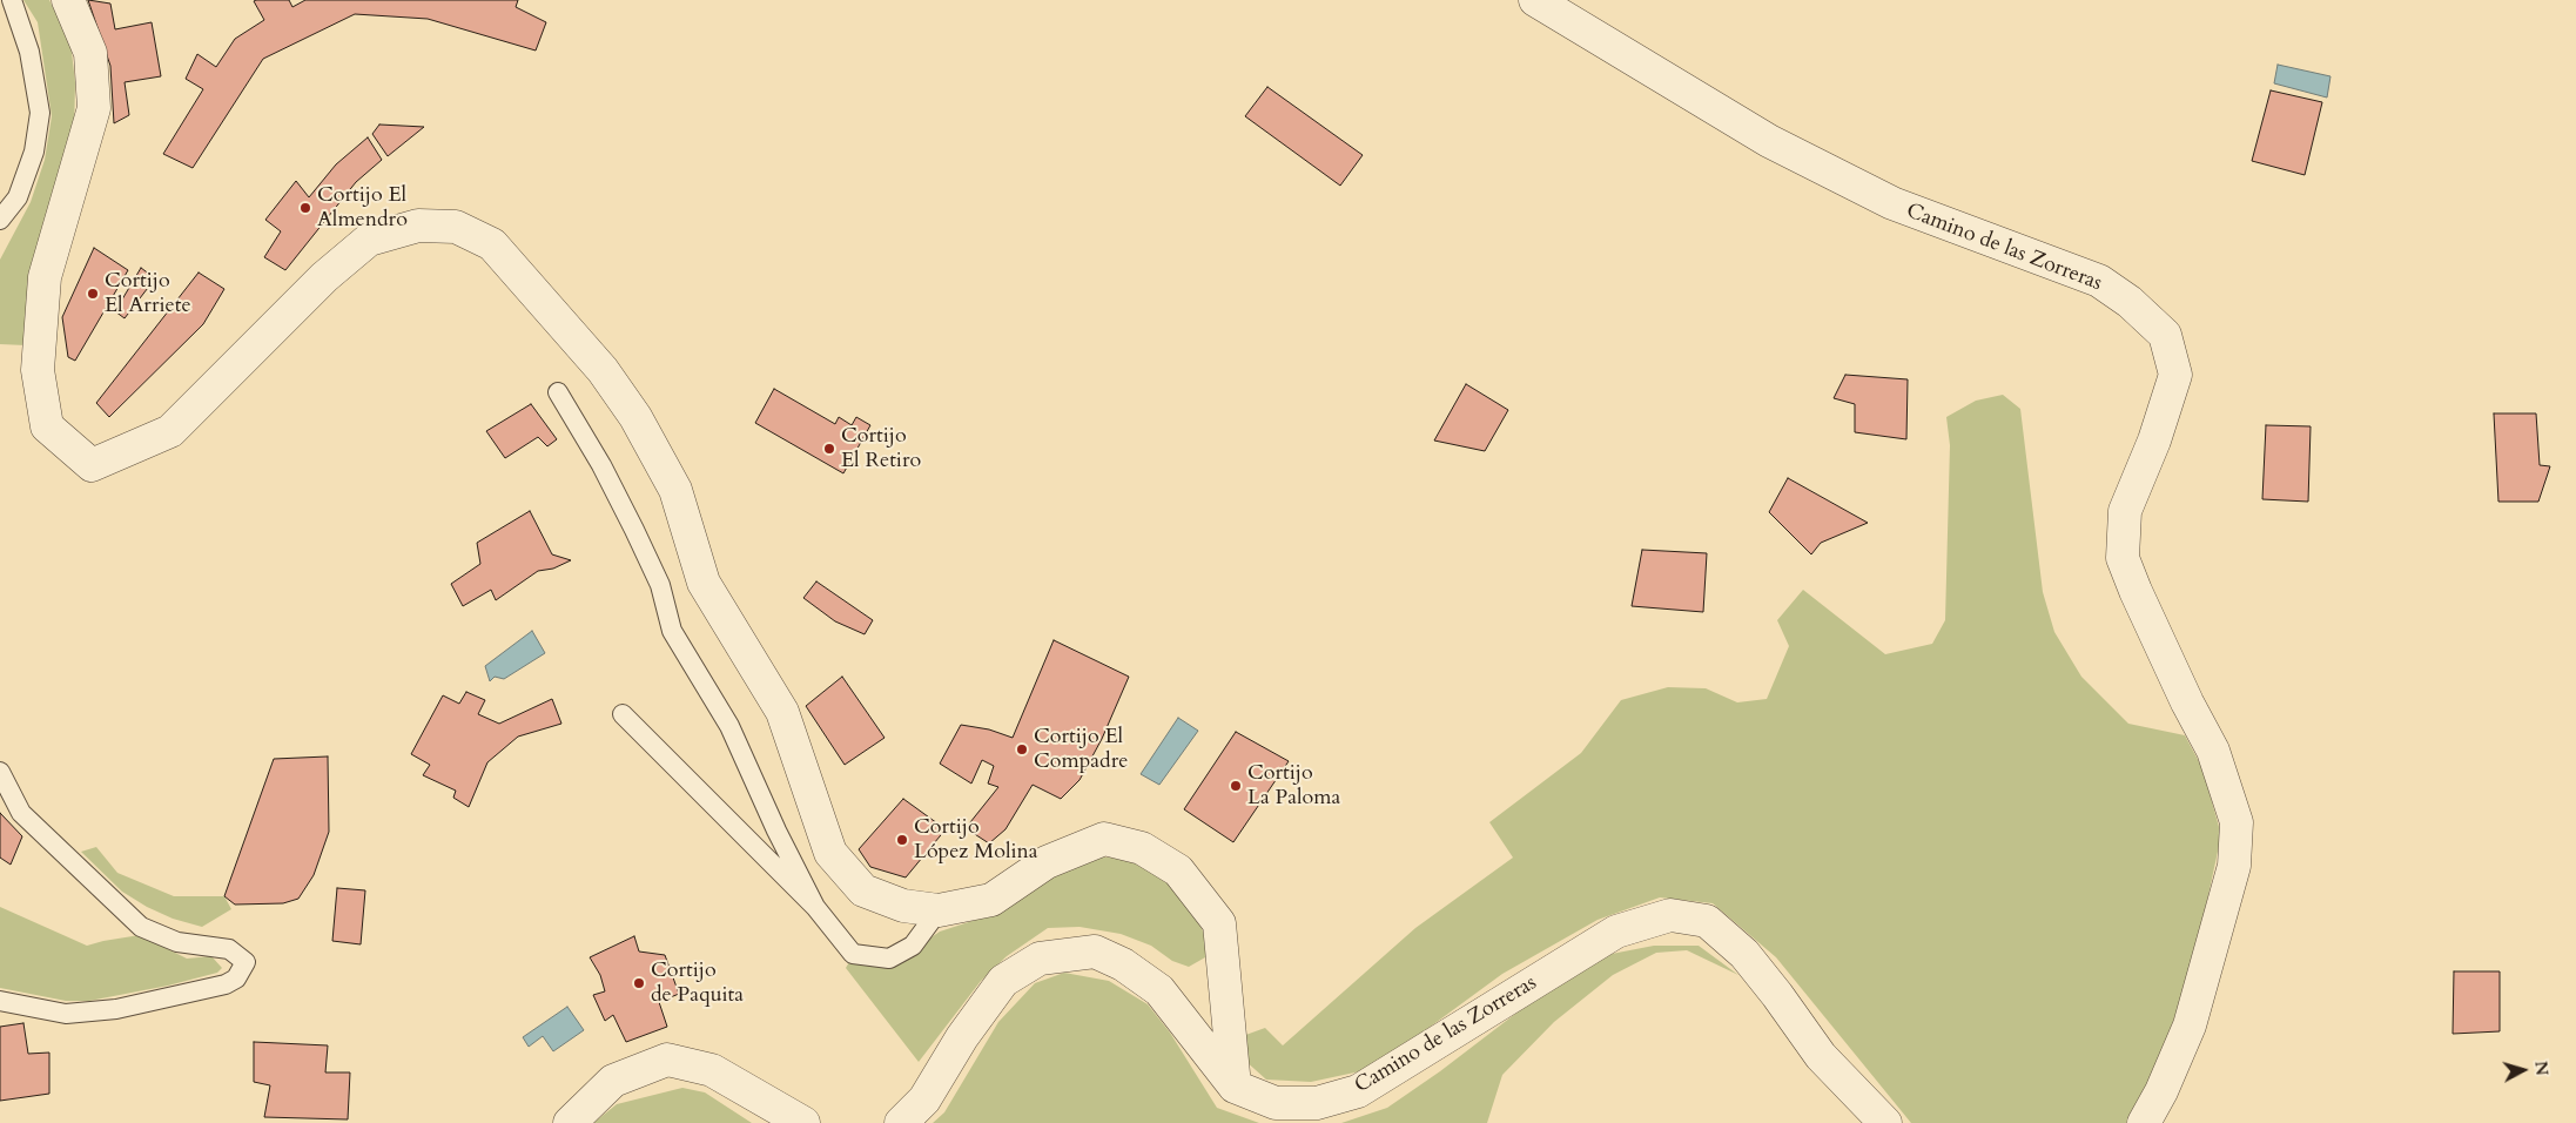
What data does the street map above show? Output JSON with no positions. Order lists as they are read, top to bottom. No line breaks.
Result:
{"streets":{"street":["Camino de las Zorreras"]},"places":["Cortijo El Almendro","Cortijo El Arriete","Cortijo El Retiro","Cortijo El Compadre","Cortijo La Paloma","Cortijo López Molina","Cortijo de Paquita"],"north":"right"}
